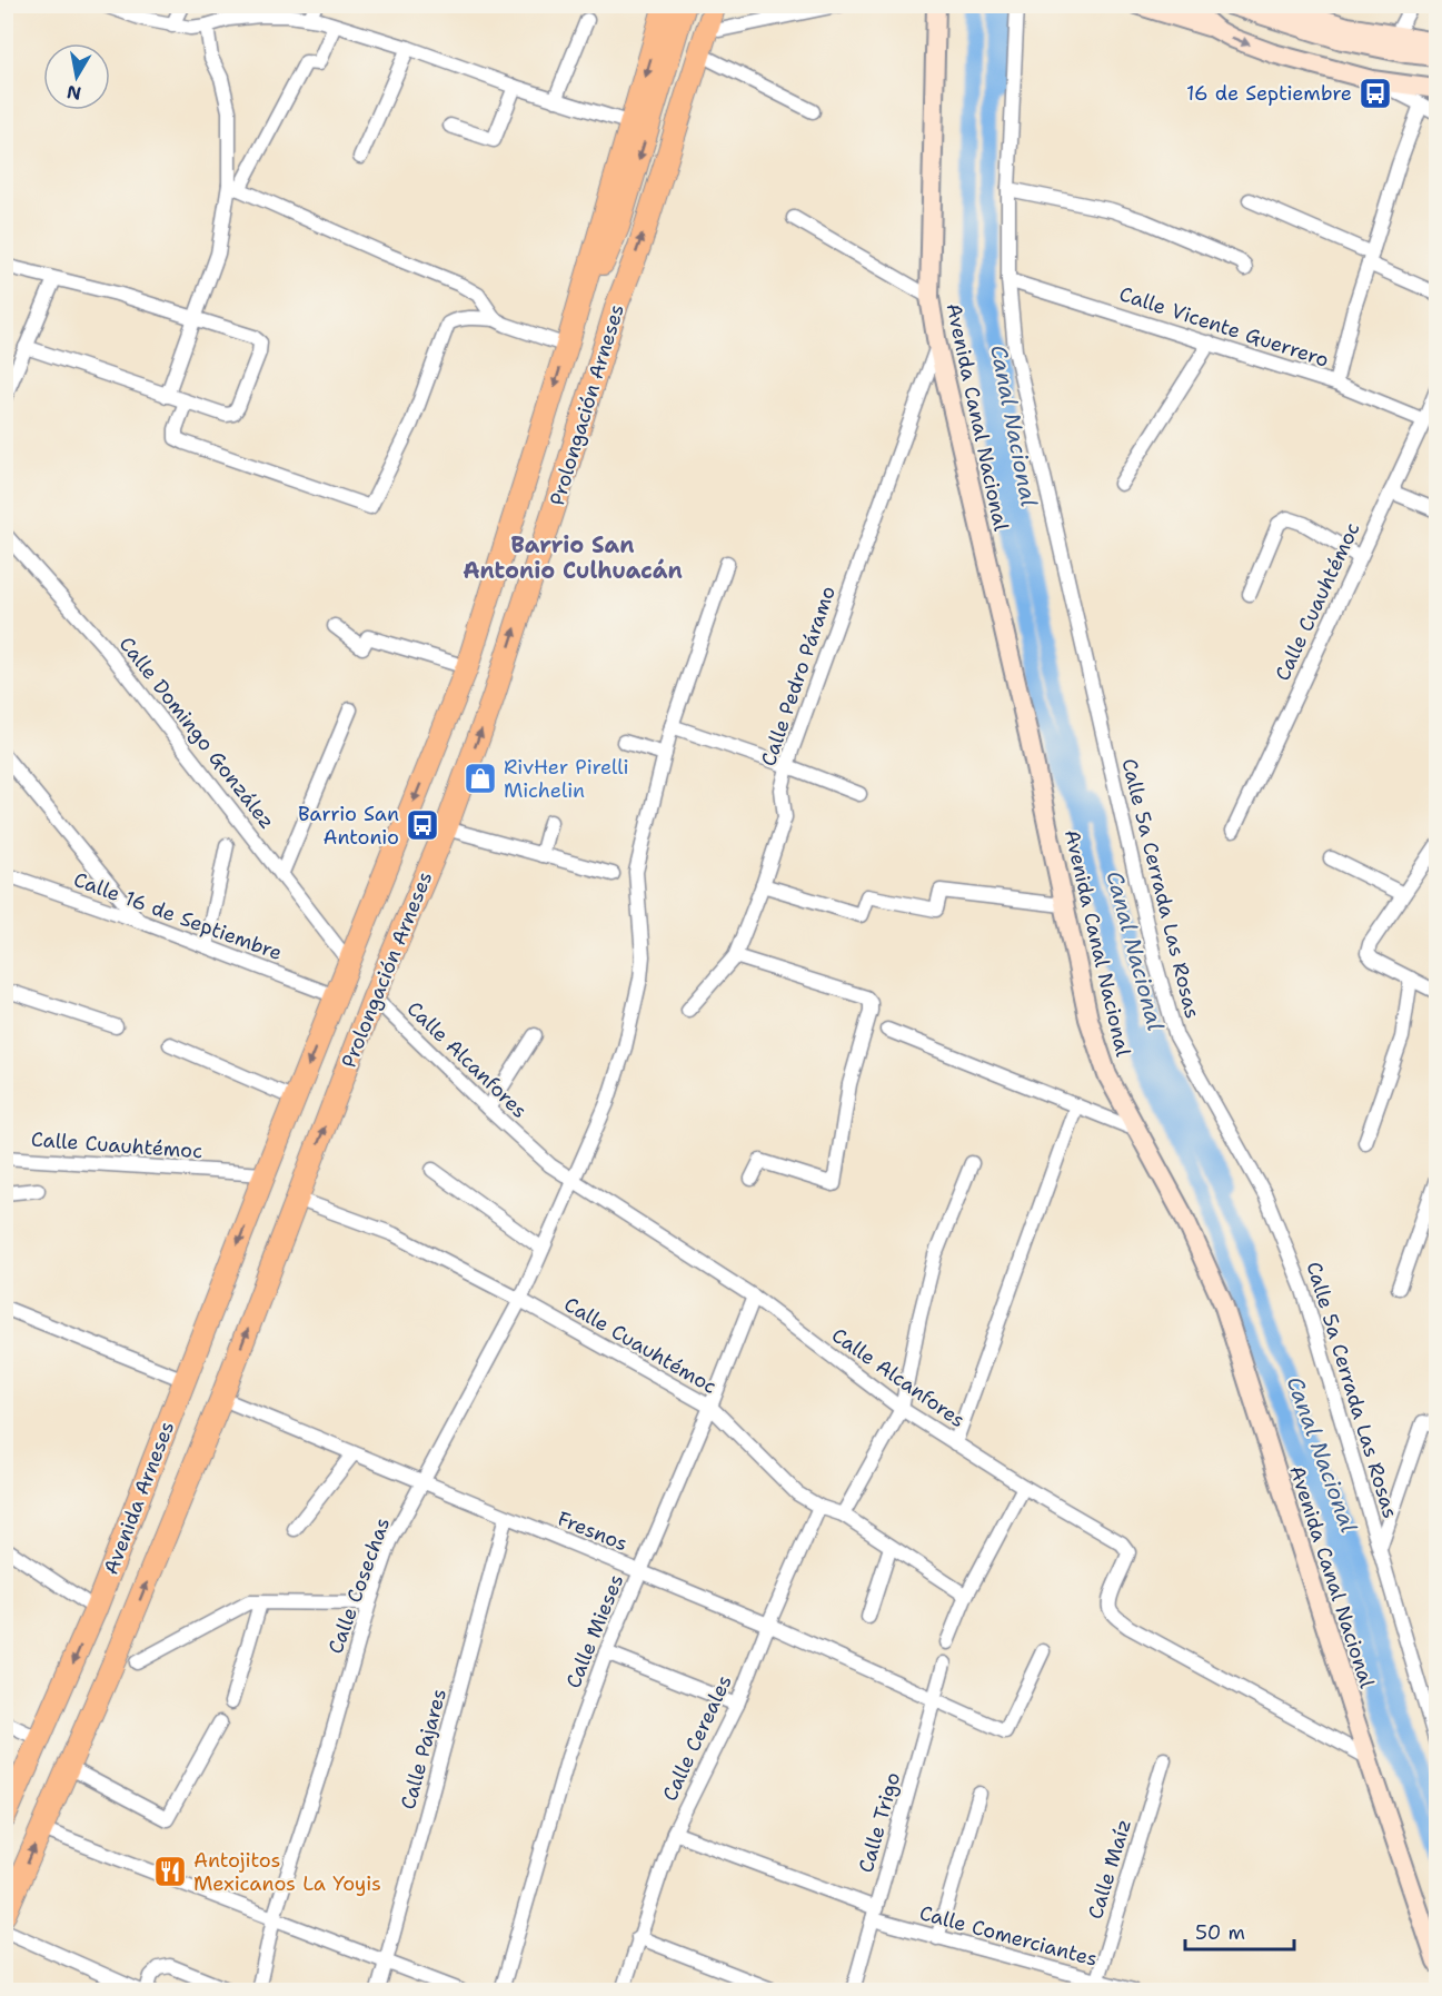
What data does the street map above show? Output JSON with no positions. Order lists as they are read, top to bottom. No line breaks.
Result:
{"streets":{"main road":["Prolongación Arneses","Avenida Arneses"],"street":["Calle Vicente Guerrero","Avenida Canal Nacional","Calle Cuauhtémoc","Calle Pedro Páramo","Calle Domingo González","Calle 5a Cerrada Las Rosas","Calle 16 de Septiembre","Calle Alcanfores","Fresnos","Calle Cosechas","Calle Mieses","Calle Cereales","Calle Pajares","Calle Trigo","Calle Maíz","Calle Comerciantes"]},"crossings":[["Calle Vicente Guerrero","Calle Cuauhtémoc"],["Calle Vicente Guerrero","Calle 5a Cerrada Las Rosas"],["Prolongación Arneses","Calle Cuauhtémoc"],["Prolongación Arneses","Calle Domingo González"],["Prolongación Arneses","Calle 16 de Septiembre"],["Prolongación Arneses","Calle Alcanfores"],["Prolongación Arneses","Avenida Arneses"],["Prolongación Arneses","Fresnos"],["Avenida Canal Nacional","Calle Pedro Páramo"],["Avenida Canal Nacional","Calle Alcanfores"],["Calle Cuauhtémoc","Avenida Arneses"],["Calle Cuauhtémoc","Calle Cosechas"],["Calle Cuauhtémoc","Calle Mieses"],["Calle Cuauhtémoc","Calle Cereales"],["Calle Alcanfores","Calle Cosechas"],["Calle Alcanfores","Calle Mieses"],["Avenida Arneses","Fresnos"],["Fresnos","Calle Cosechas"],["Fresnos","Calle Mieses"],["Fresnos","Calle Cereales"],["Fresnos","Calle Pajares"],["Fresnos","Calle Trigo"],["Calle Cereales","Calle Comerciantes"],["Calle Trigo","Calle Comerciantes"],["Calle Maíz","Calle Comerciantes"]],"districts":["Barrio San Antonio Culhuacán"],"water":["Canal Nacional"],"places":{"bus stop":["16 de Septiembre","Barrio San Antonio"],"shop":["RivHer Pirelli Michelin"],"restaurant":["Antojitos Mexicanos La Yoyis"]},"scale_bar":"50 m","north":"bottom"}
